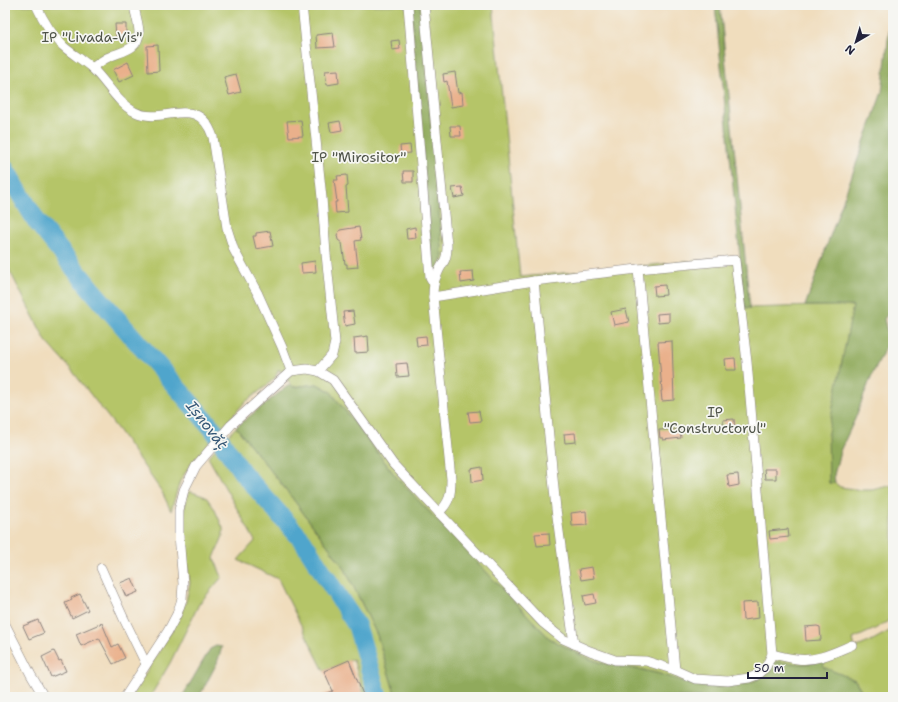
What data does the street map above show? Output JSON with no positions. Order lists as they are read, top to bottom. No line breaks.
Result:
{"water":["Ișnovăț"],"parks":["IP \"Livada-Vis\"","IP \"Mirositor\"","IP \"Constructorul\""],"scale_bar":"50 m","north":"bottom left"}
